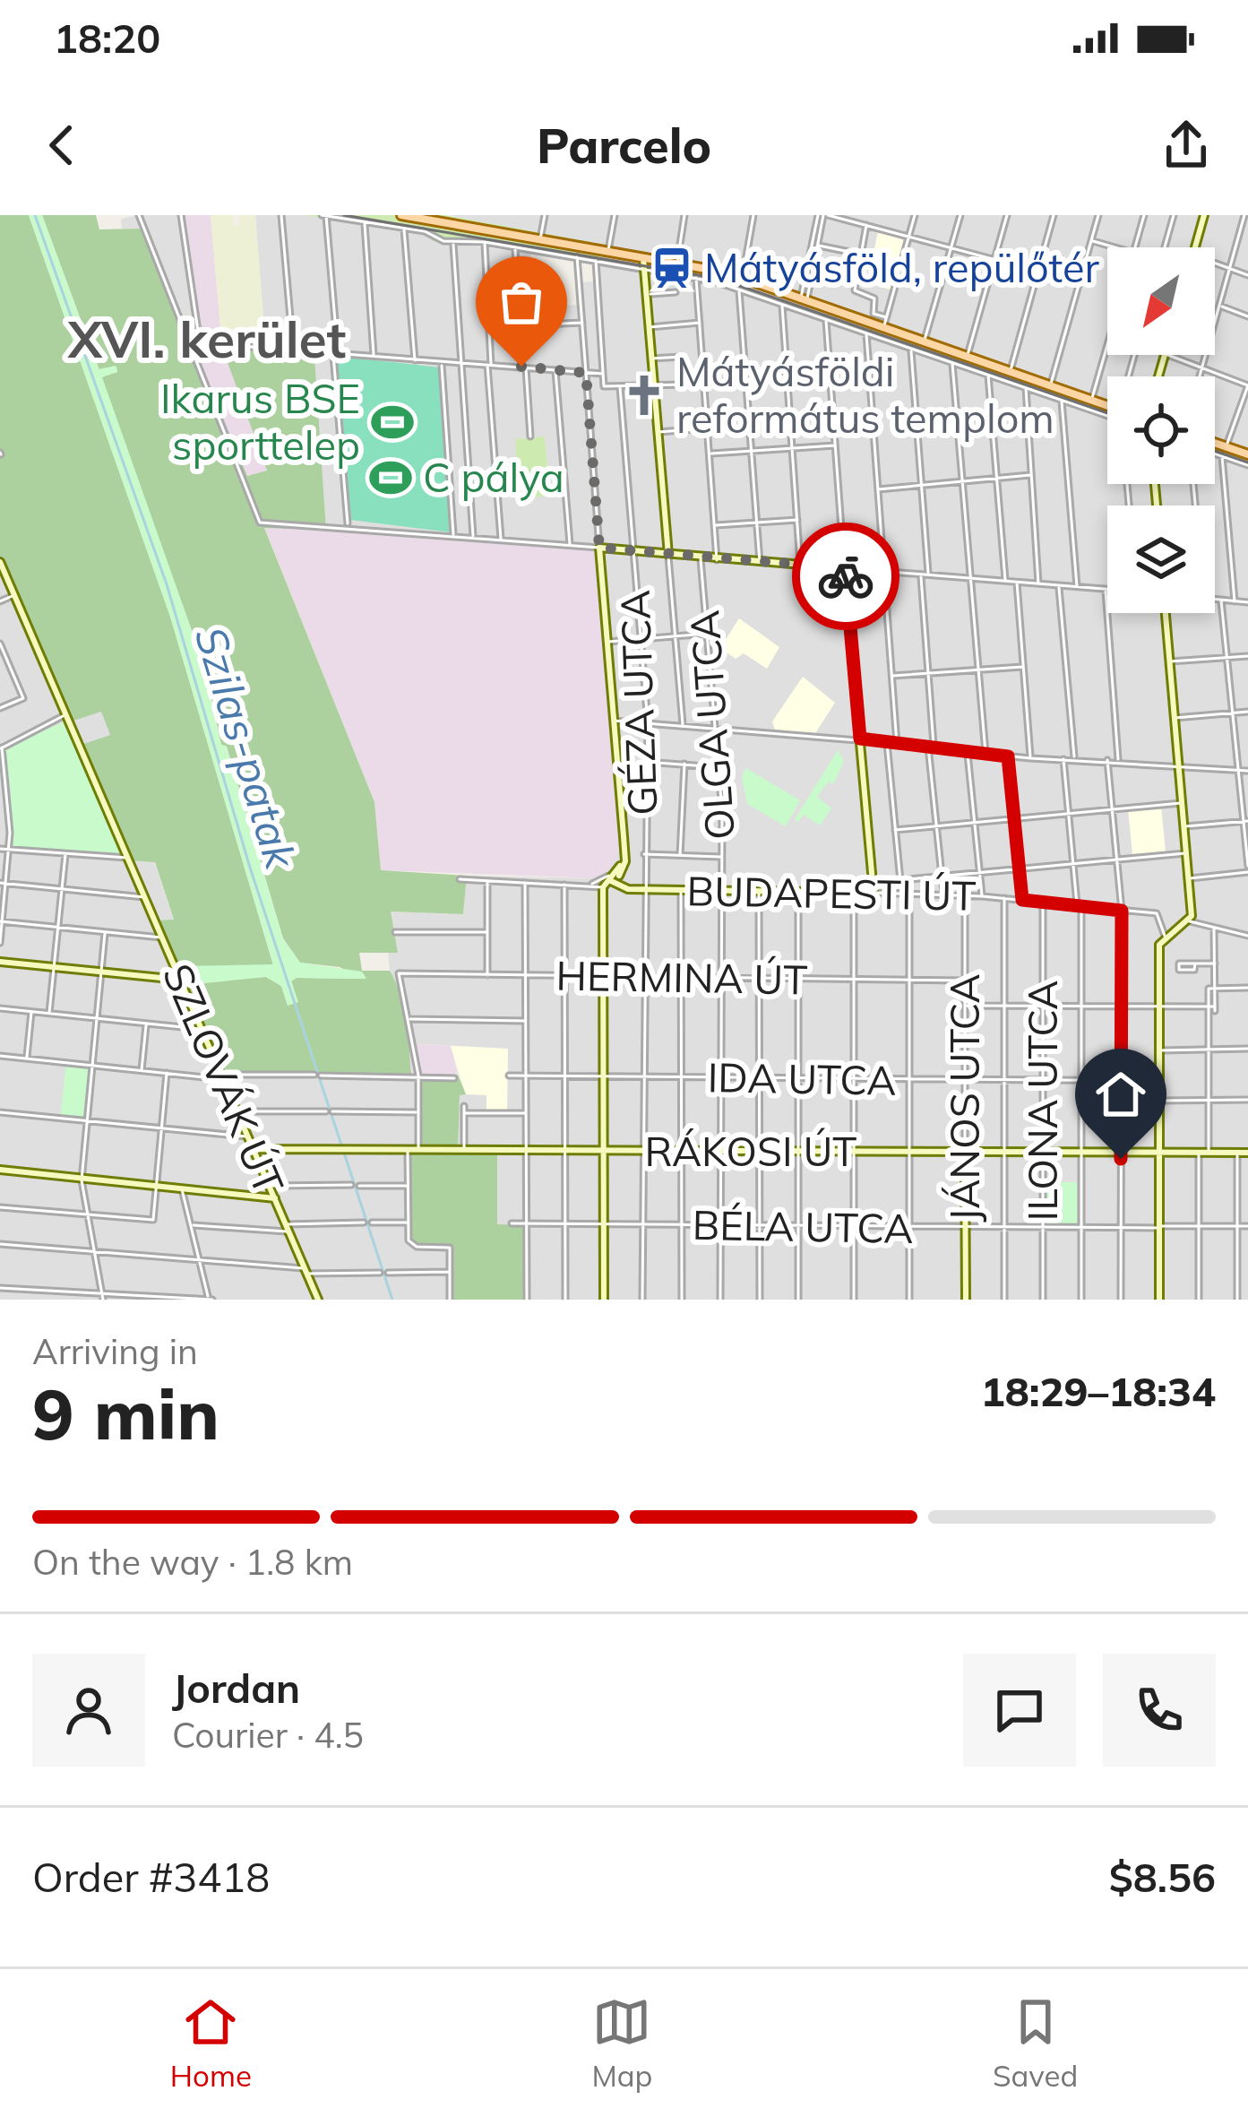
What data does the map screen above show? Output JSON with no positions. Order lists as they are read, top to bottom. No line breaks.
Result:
{"streets":{"street":["GÉZA UTCA","OLGA UTCA","BUDAPESTI ÚT","HERMINA ÚT","SZLOVÁK ÚT","IDA UTCA","JÁNOS UTCA","ILONA UTCA","RÁKOSI ÚT","BÉLA UTCA"]},"crossings":[["GÉZA UTCA","BUDAPESTI ÚT"],["GÉZA UTCA","HERMINA ÚT"],["GÉZA UTCA","IDA UTCA"],["GÉZA UTCA","RÁKOSI ÚT"],["GÉZA UTCA","BÉLA UTCA"],["OLGA UTCA","BUDAPESTI ÚT"],["OLGA UTCA","HERMINA ÚT"],["OLGA UTCA","IDA UTCA"],["OLGA UTCA","RÁKOSI ÚT"],["OLGA UTCA","BÉLA UTCA"],["BUDAPESTI ÚT","JÁNOS UTCA"],["BUDAPESTI ÚT","ILONA UTCA"],["HERMINA ÚT","JÁNOS UTCA"],["SZLOVÁK ÚT","RÁKOSI ÚT"],["IDA UTCA","JÁNOS UTCA"],["IDA UTCA","ILONA UTCA"],["JÁNOS UTCA","RÁKOSI ÚT"],["JÁNOS UTCA","BÉLA UTCA"],["ILONA UTCA","RÁKOSI ÚT"],["ILONA UTCA","BÉLA UTCA"]],"districts":["XVI. kerület"],"water":["Szilas-patak"],"places":{"station":["Mátyásföld, repülőtér"],"church":["Mátyásföldi református templom"],"sports":["Ikarus BSE sporttelep","C pálya"]},"north":"bottom left","page":{"status":"18:20","header":"Parcelo","heading":["9 min","Arriving in","18:29–18:34"],"panel":["Jordan","Courier · 4.5","Order #3418","$8.56"],"bar":"On the way · 1.8 km","tabs":["Home","Map","Saved"]}}
